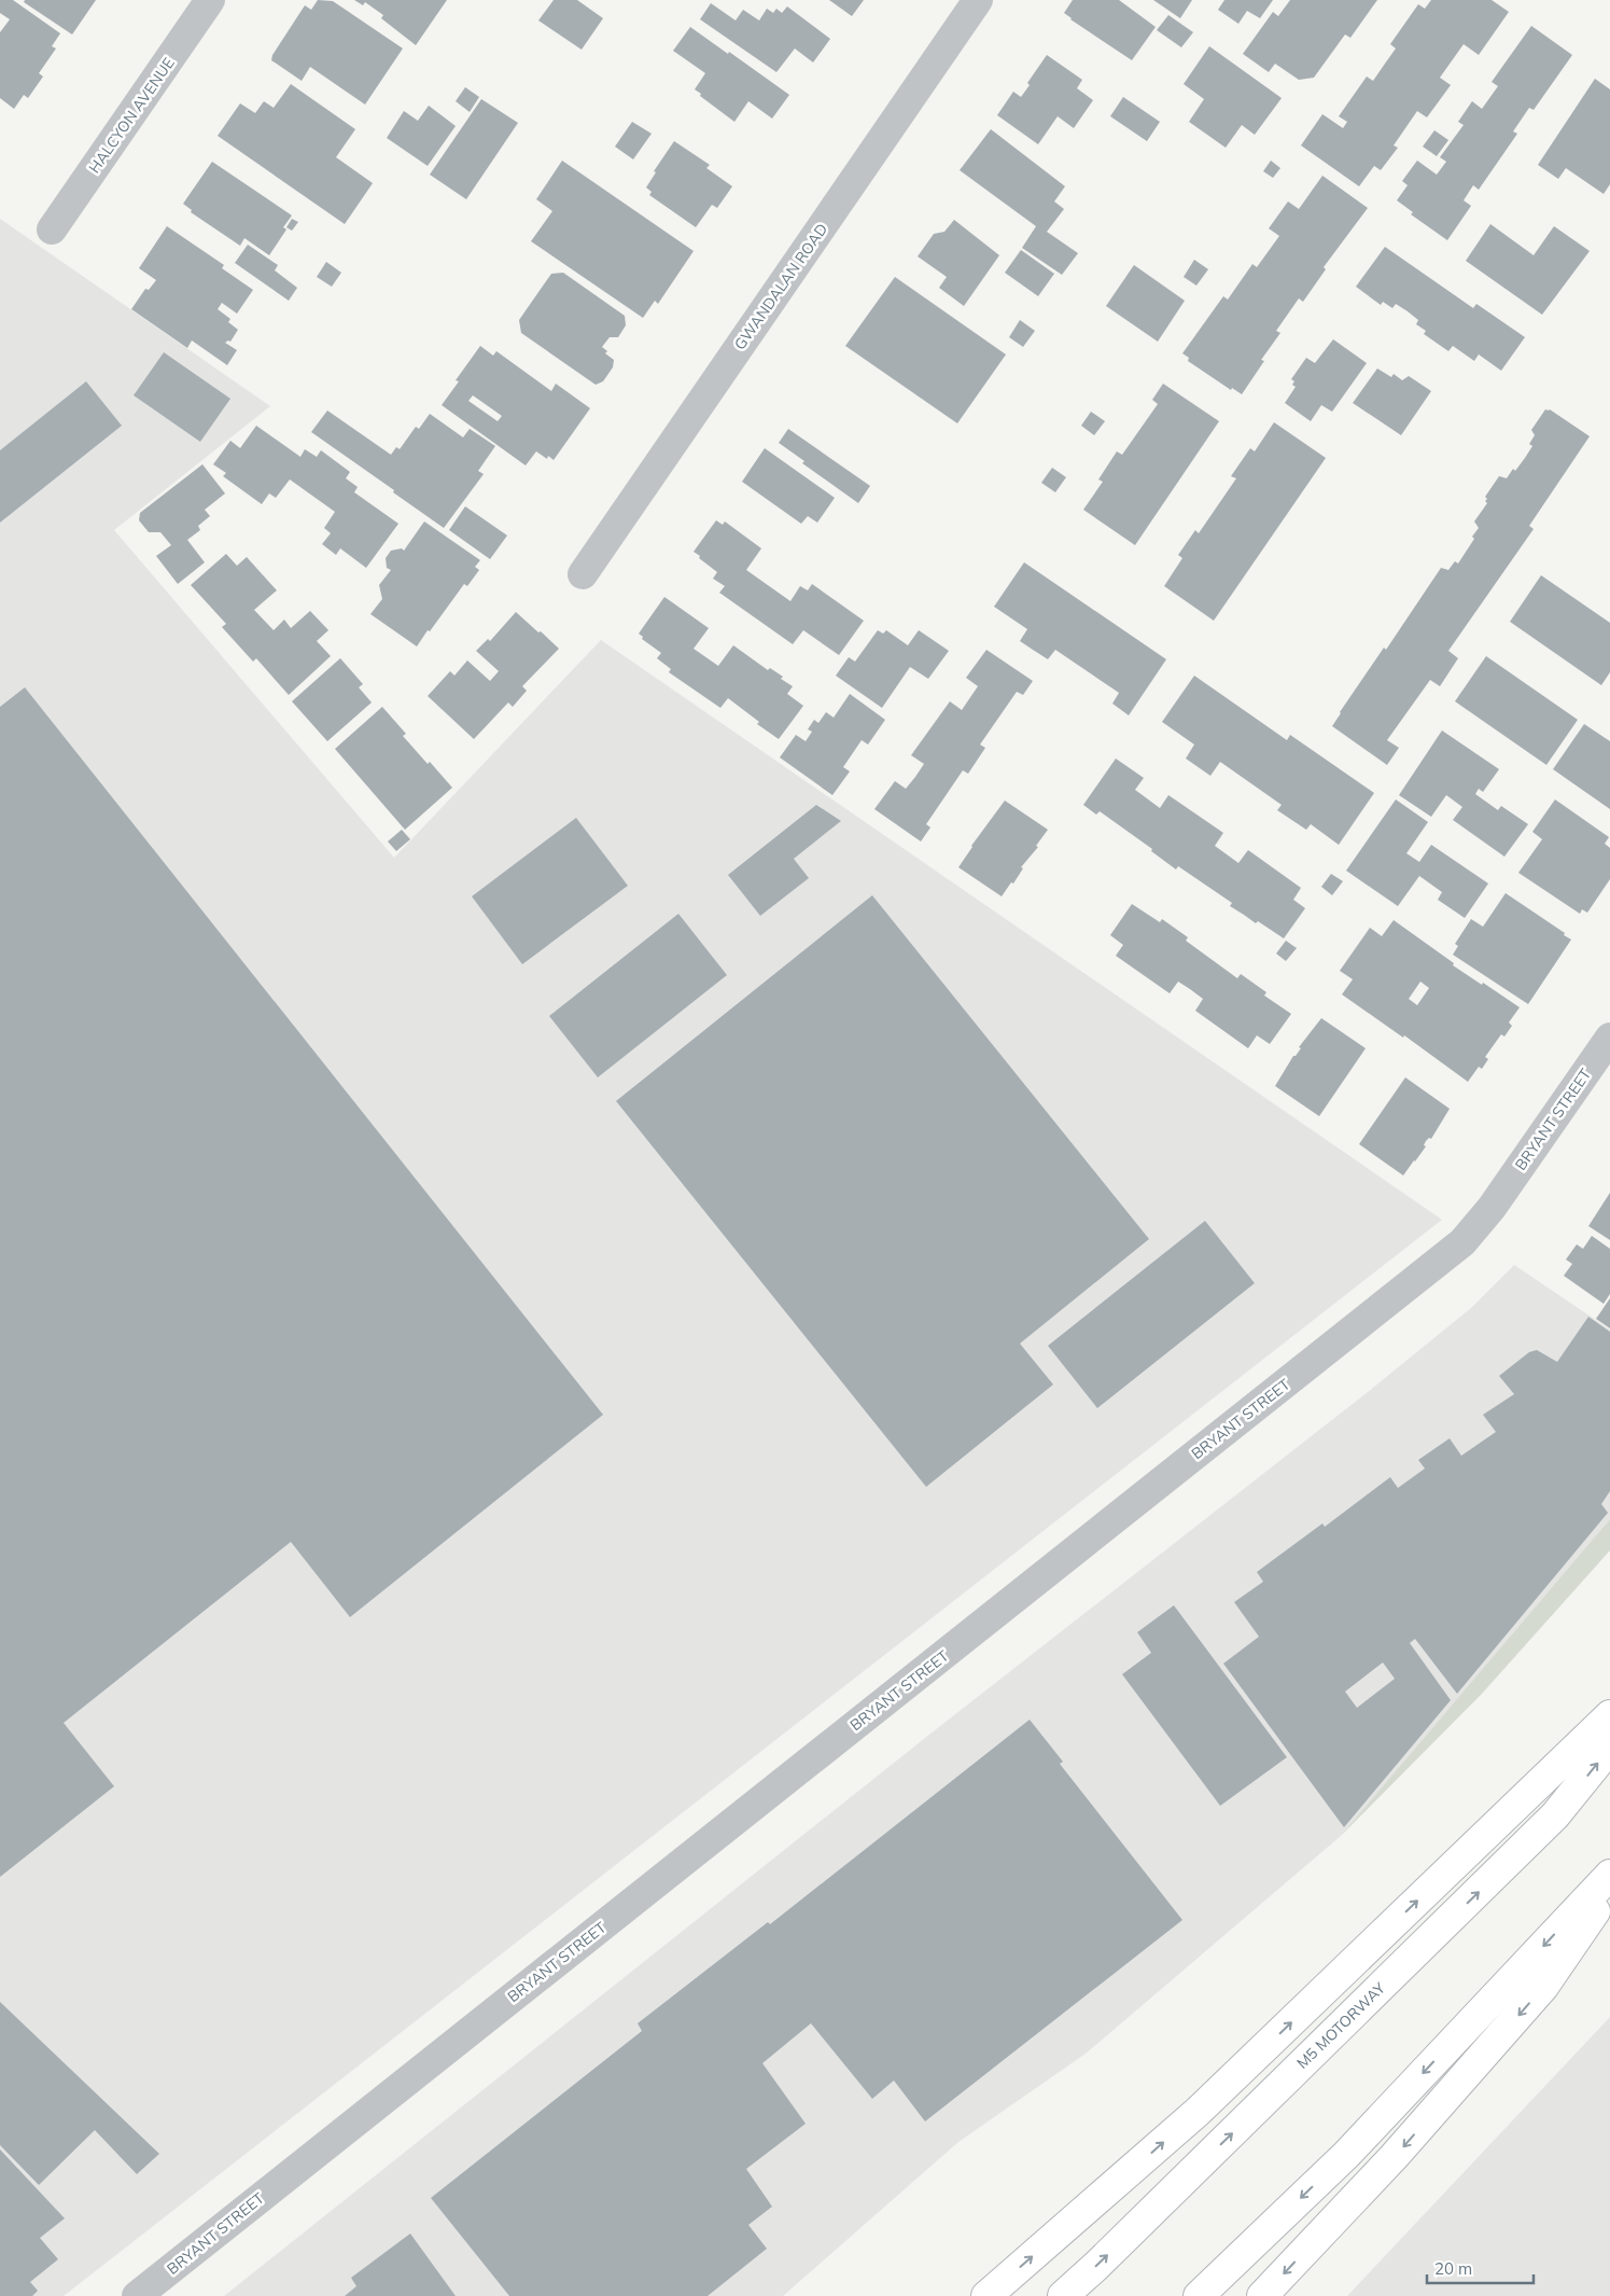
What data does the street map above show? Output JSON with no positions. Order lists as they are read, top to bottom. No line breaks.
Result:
{"streets":{"highway":["M5 MOTORWAY"],"street":["HALCYON AVENUE","GWANDALAN ROAD","BRYANT STREET"]},"scale_bar":"20 m"}
